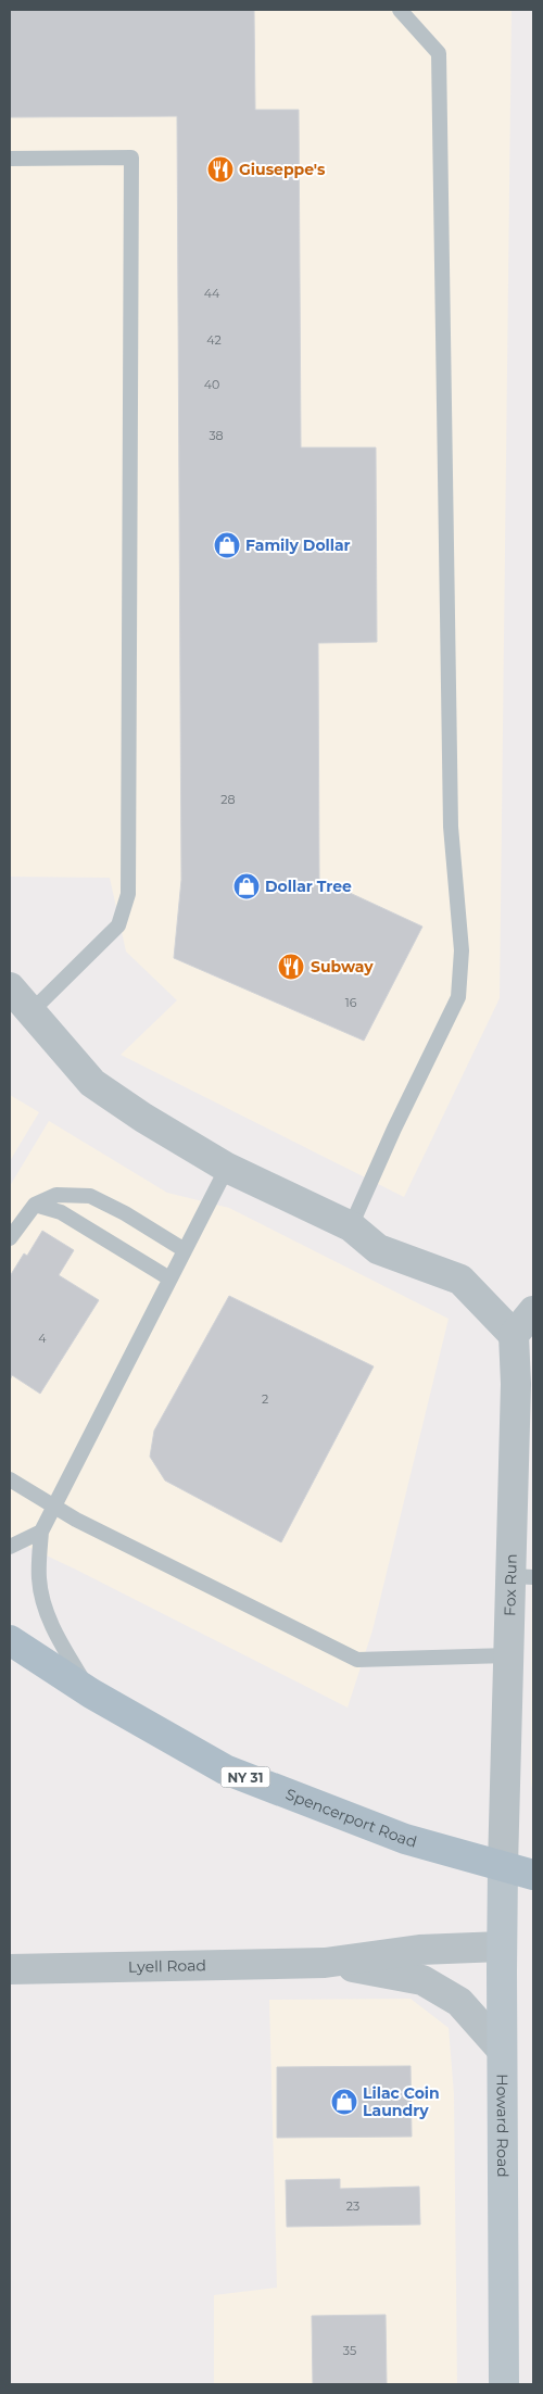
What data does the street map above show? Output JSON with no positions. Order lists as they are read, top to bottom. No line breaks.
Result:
{"streets":{"main road":["NY 31","Spencerport Road","Howard Road"],"street":["Fox Run","Lyell Road"]},"crossings":[["Fox Run","NY 31"],["Fox Run","Spencerport Road"],["Fox Run","Howard Road"],["NY 31","Spencerport Road"],["NY 31","Howard Road"],["Spencerport Road","Howard Road"],["Lyell Road","Howard Road"]],"places":{"restaurant":["Giuseppe's","Subway"],"shop":["Family Dollar","Dollar Tree","Lilac Coin Laundry"]},"house_numbers":["44","42","40","38","28","16","4","2","23","35"]}
